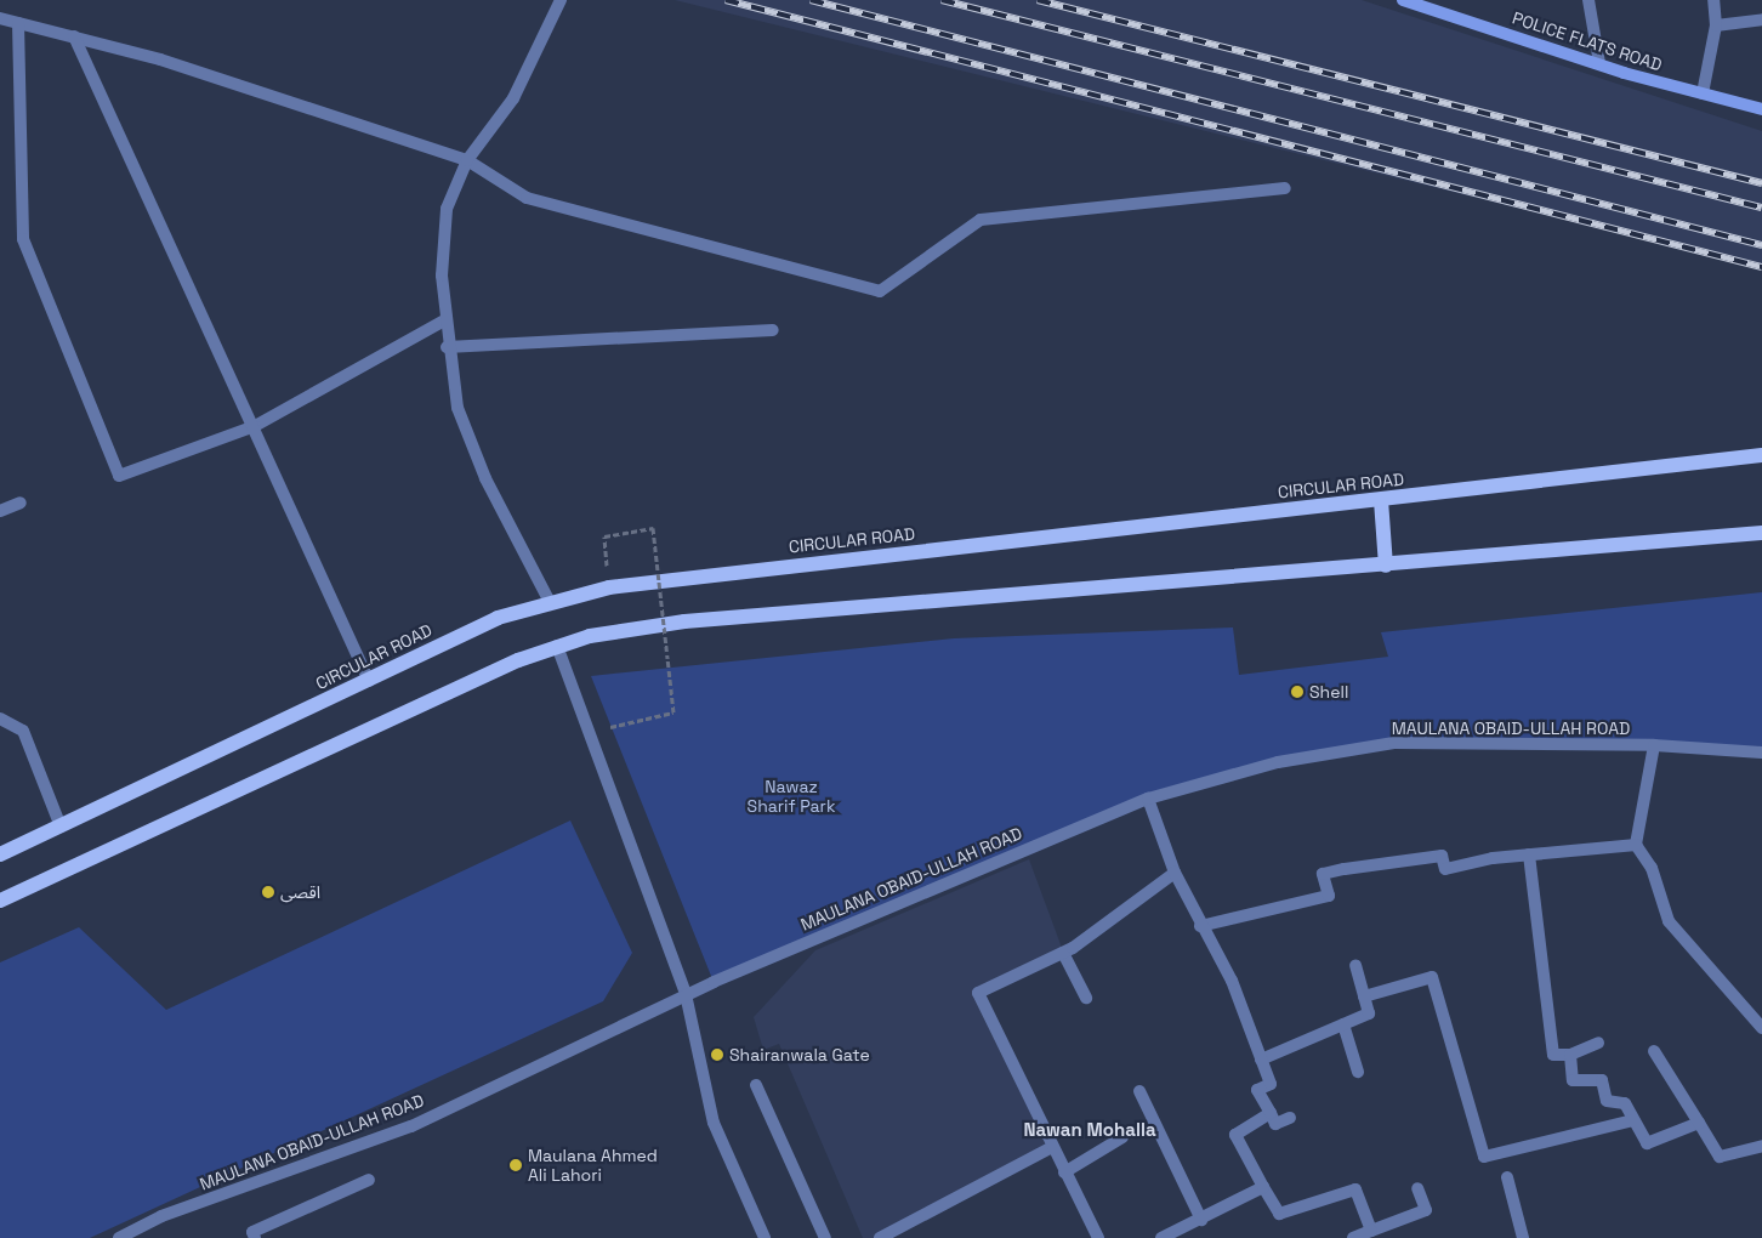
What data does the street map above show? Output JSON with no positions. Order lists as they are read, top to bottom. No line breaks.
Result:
{"streets":{"main road":["CIRCULAR ROAD"],"street":["POLICE FLATS ROAD","MAULANA OBAID-ULLAH ROAD"]},"districts":["Nawan Mohalla"],"parks":["Nawaz Sharif Park"],"places":["Shell","اقصی","Shairanwala Gate","Maulana Ahmed Ali Lahori"]}
